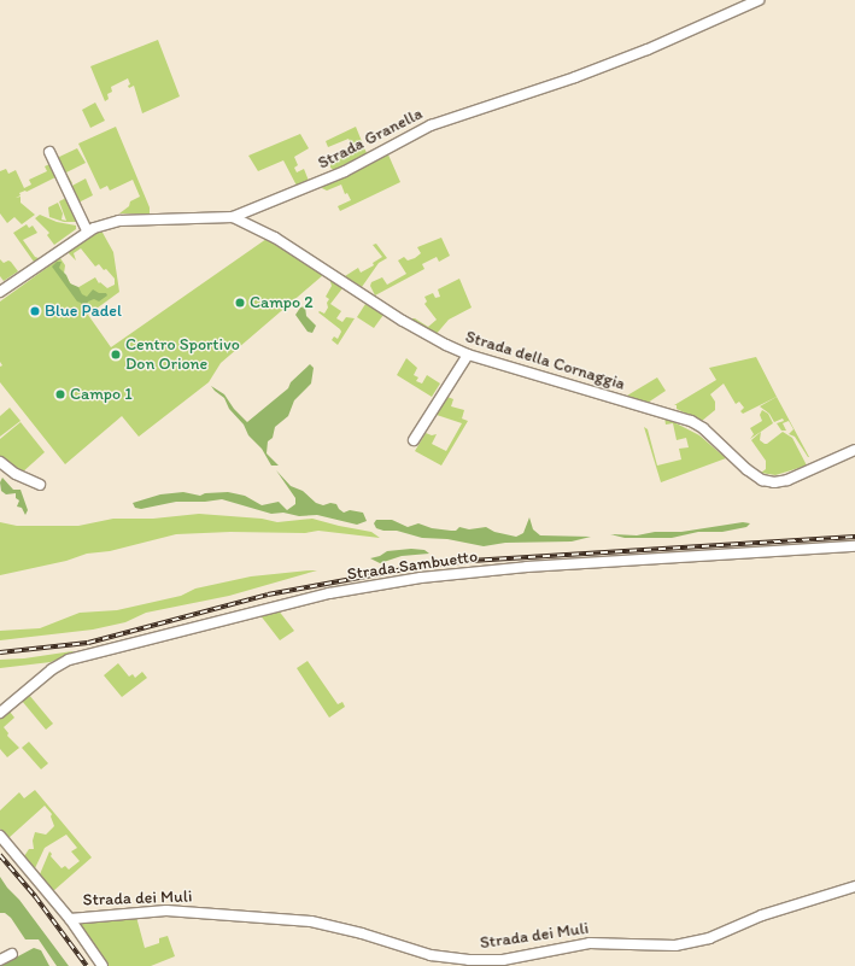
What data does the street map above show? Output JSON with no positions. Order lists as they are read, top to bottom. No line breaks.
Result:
{"streets":{"street":["Strada Granella","Strada della Cornaggia","Strada Sambuetto","Strada dei Muli"]},"crossings":[["Strada Granella","Strada della Cornaggia"]],"places":["Campo 2","Blue Padel","Centro Sportivo Don Orione","Campo 1"]}
